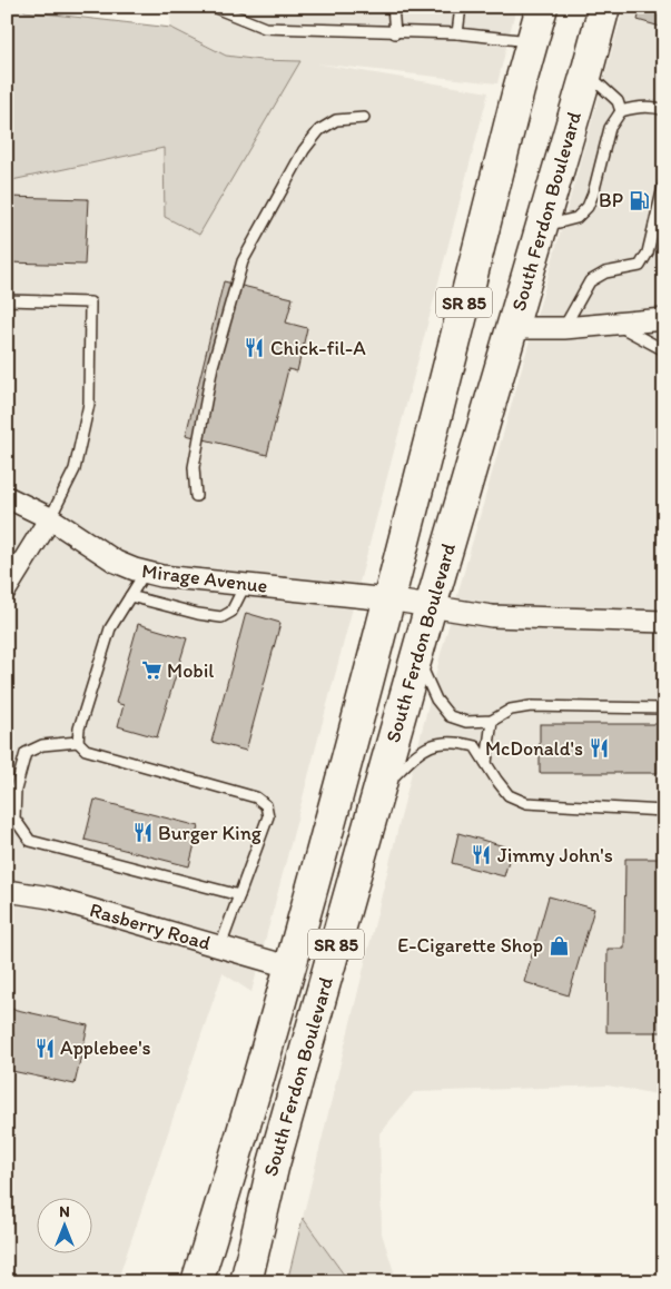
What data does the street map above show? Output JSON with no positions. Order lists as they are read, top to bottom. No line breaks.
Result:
{"streets":{"main road":["South Ferdon Boulevard","SR 85"],"street":["Mirage Avenue","Rasberry Road"]},"crossings":[["South Ferdon Boulevard","Mirage Avenue"],["South Ferdon Boulevard","Rasberry Road"]],"places":{"fuel station":["BP"],"restaurant":["Chick-fil-A","McDonald's","Burger King","Jimmy John's","Applebee's"],"supermarket":["Mobil"],"shop":["E-Cigarette Shop"]},"north":"top"}
